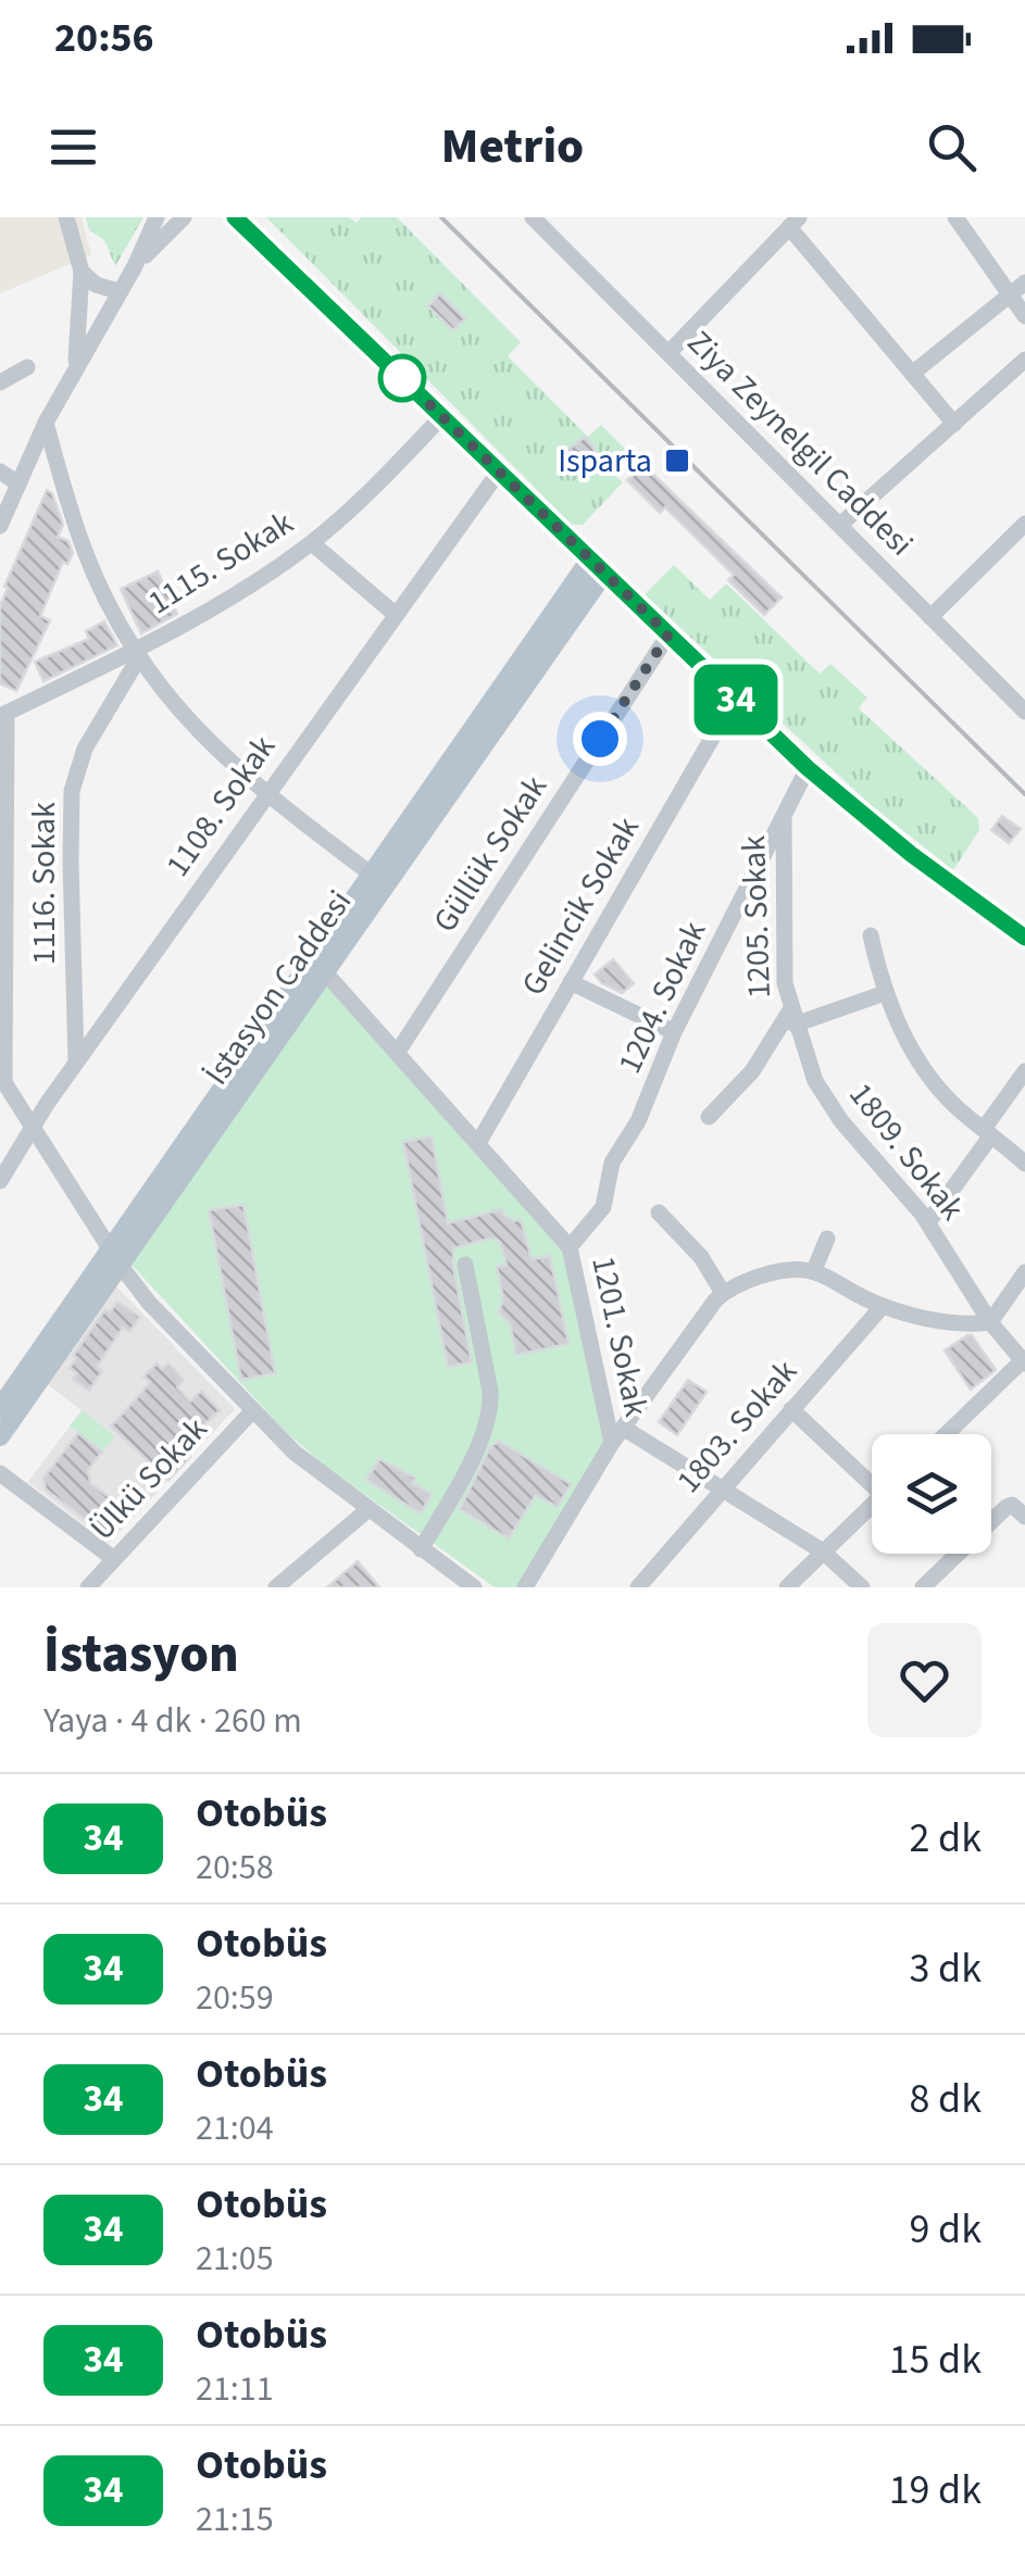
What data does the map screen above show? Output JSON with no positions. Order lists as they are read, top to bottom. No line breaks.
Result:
{"streets":{"main road":["İstasyon Caddesi"],"street":["Ziya Zeynelgil Caddesi","1115. Sokak","1108. Sokak","Güllük Sokak","1116. Sokak","Gelincik Sokak","1205. Sokak","1204. Sokak","1809. Sokak","1201. Sokak","1803. Sokak","Ülkü Sokak"]},"crossings":[["1115. Sokak","1116. Sokak"],["1108. Sokak","1116. Sokak"],["Güllük Sokak","1201. Sokak"],["Gelincik Sokak","1201. Sokak"],["1205. Sokak","1204. Sokak"],["1205. Sokak","1809. Sokak"],["İstasyon Caddesi","1201. Sokak"],["1204. Sokak","1201. Sokak"]],"places":{"transit":["Isparta"]},"lines":["bus line 34"],"page":{"status":"20:56","header":"Metrio","on_map":"34","heading":["İstasyon","Yaya · 4 dk · 260 m"],"list":[{"mark":"34","name":"Otobüs","note":"20:58","value":"2 dk"},{"mark":"34","name":"Otobüs","note":"20:59","value":"3 dk"},{"mark":"34","name":"Otobüs","note":"21:04","value":"8 dk"},{"mark":"34","name":"Otobüs","note":"21:05","value":"9 dk"},{"mark":"34","name":"Otobüs","note":"21:11","value":"15 dk"},{"mark":"34","name":"Otobüs","note":"21:15","value":"19 dk"}]}}
